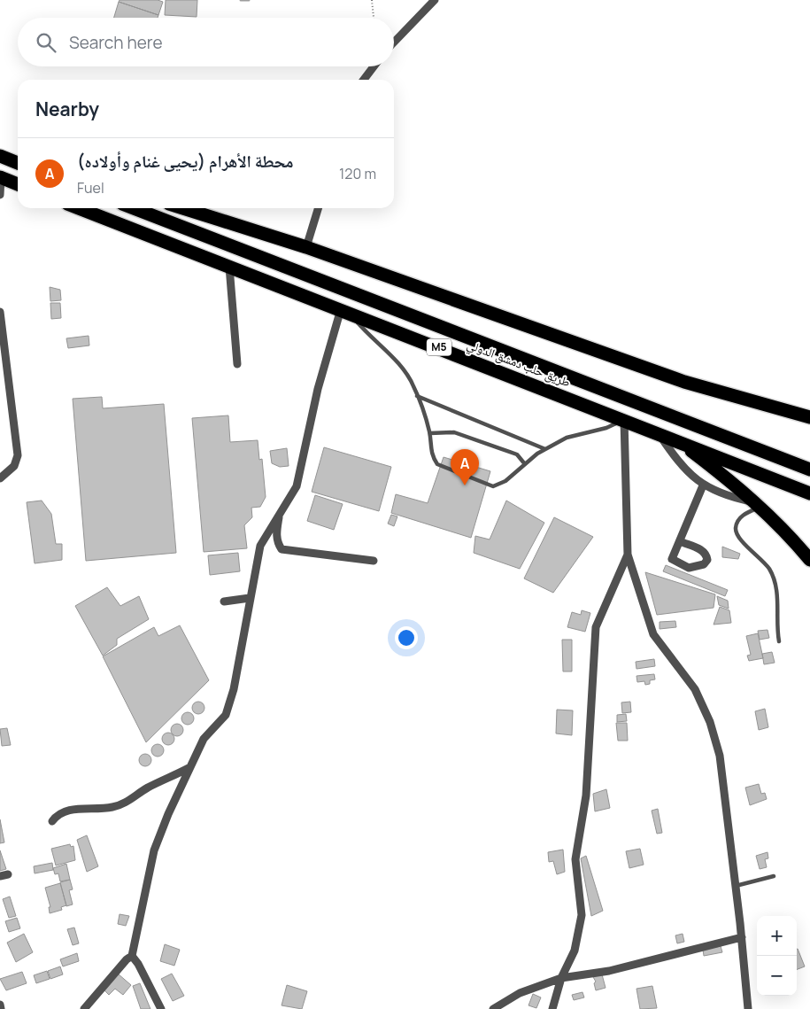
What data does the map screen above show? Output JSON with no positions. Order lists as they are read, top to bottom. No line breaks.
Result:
{"streets":{"highway":["M5","طريق حلب دمشق الدولي"]},"page":{"search":"Search here","heading":"Nearby","list":[{"mark":"A","name":"محطة الأهرام (يحيى غنام وأولاده)","note":"Fuel","value":"120 m"}],"pins":"A","map_buttons":["+","−"]}}
